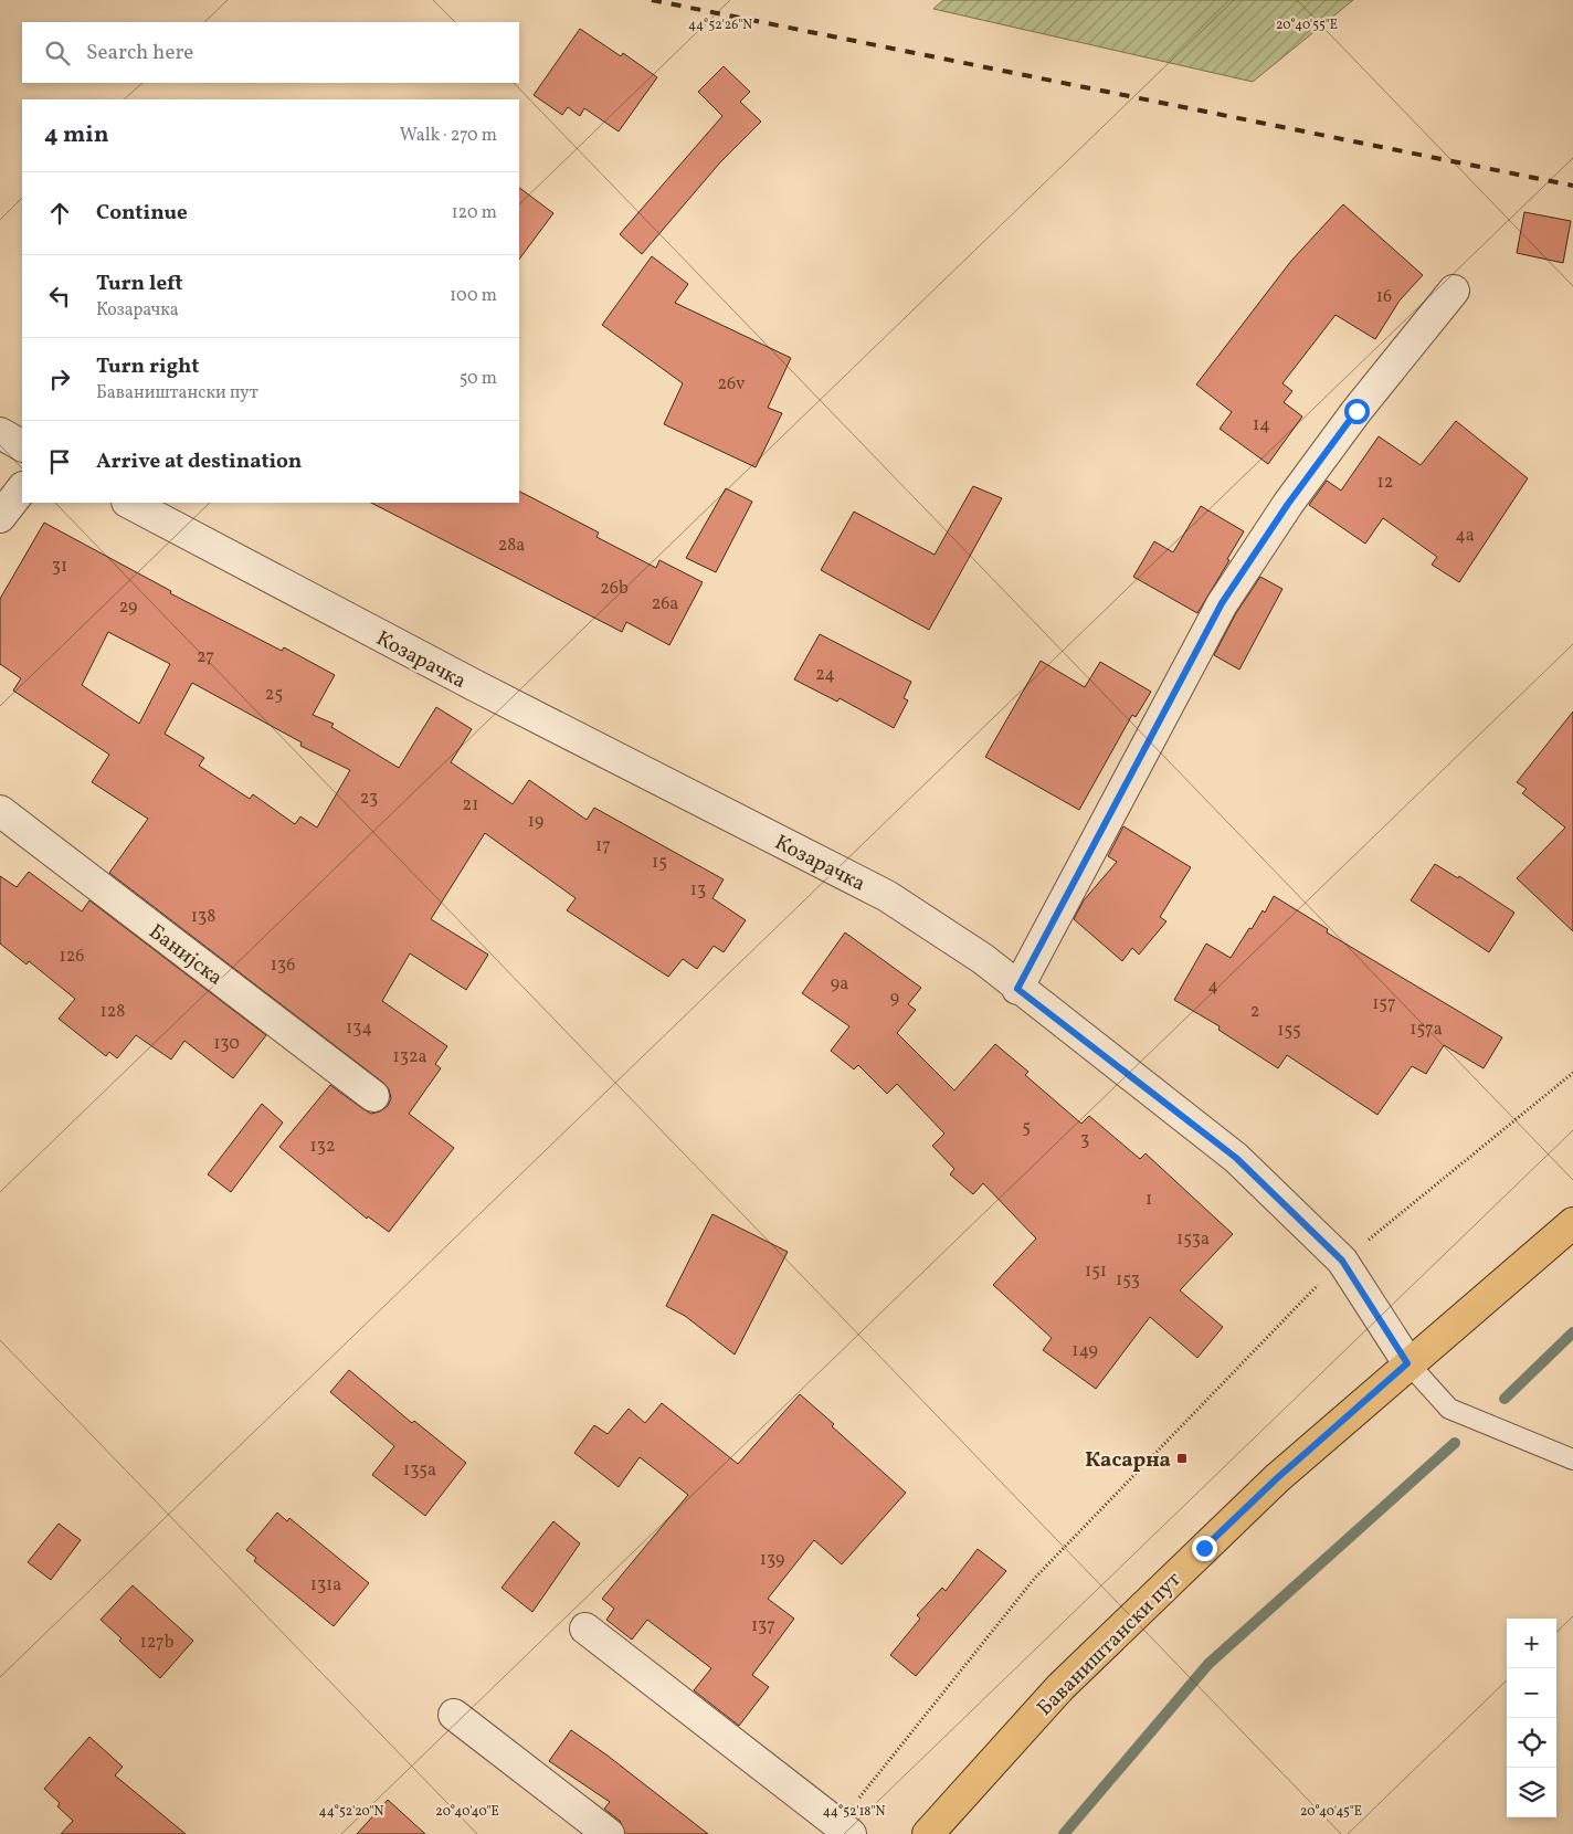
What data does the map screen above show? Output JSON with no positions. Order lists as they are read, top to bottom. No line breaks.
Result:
{"streets":{"main road":["Баваништански пут"],"street":["Козарачка","Банијска"]},"crossings":[["Козарачка","Баваништански пут"]],"places":{"transit":["Касарна"]},"house_numbers":["16","26v","14","12","4a","28a","31","26b","26a","29","27","24","25","23","21","19","17","15","13","138","126","136","9a","4","9","157","128","2","134","157a","155","130","132a","5","3","132","1","153a","151","153","149","135a","139","131a","137","127b"],"page":{"search":"Search here","heading":["4 min","Walk · 270 m"],"list":[["Continue","120 m"],["Turn left","Козарачка","100 m"],["Turn right","Баваништански пут","50 m"],"Arrive at destination"],"map_buttons":["+","−"]},"coordinates":["44°52'26\"N","20°40'55\"E","20°40'40\"E","20°40'45\"E","44°52'20\"N","44°52'18\"N"]}
